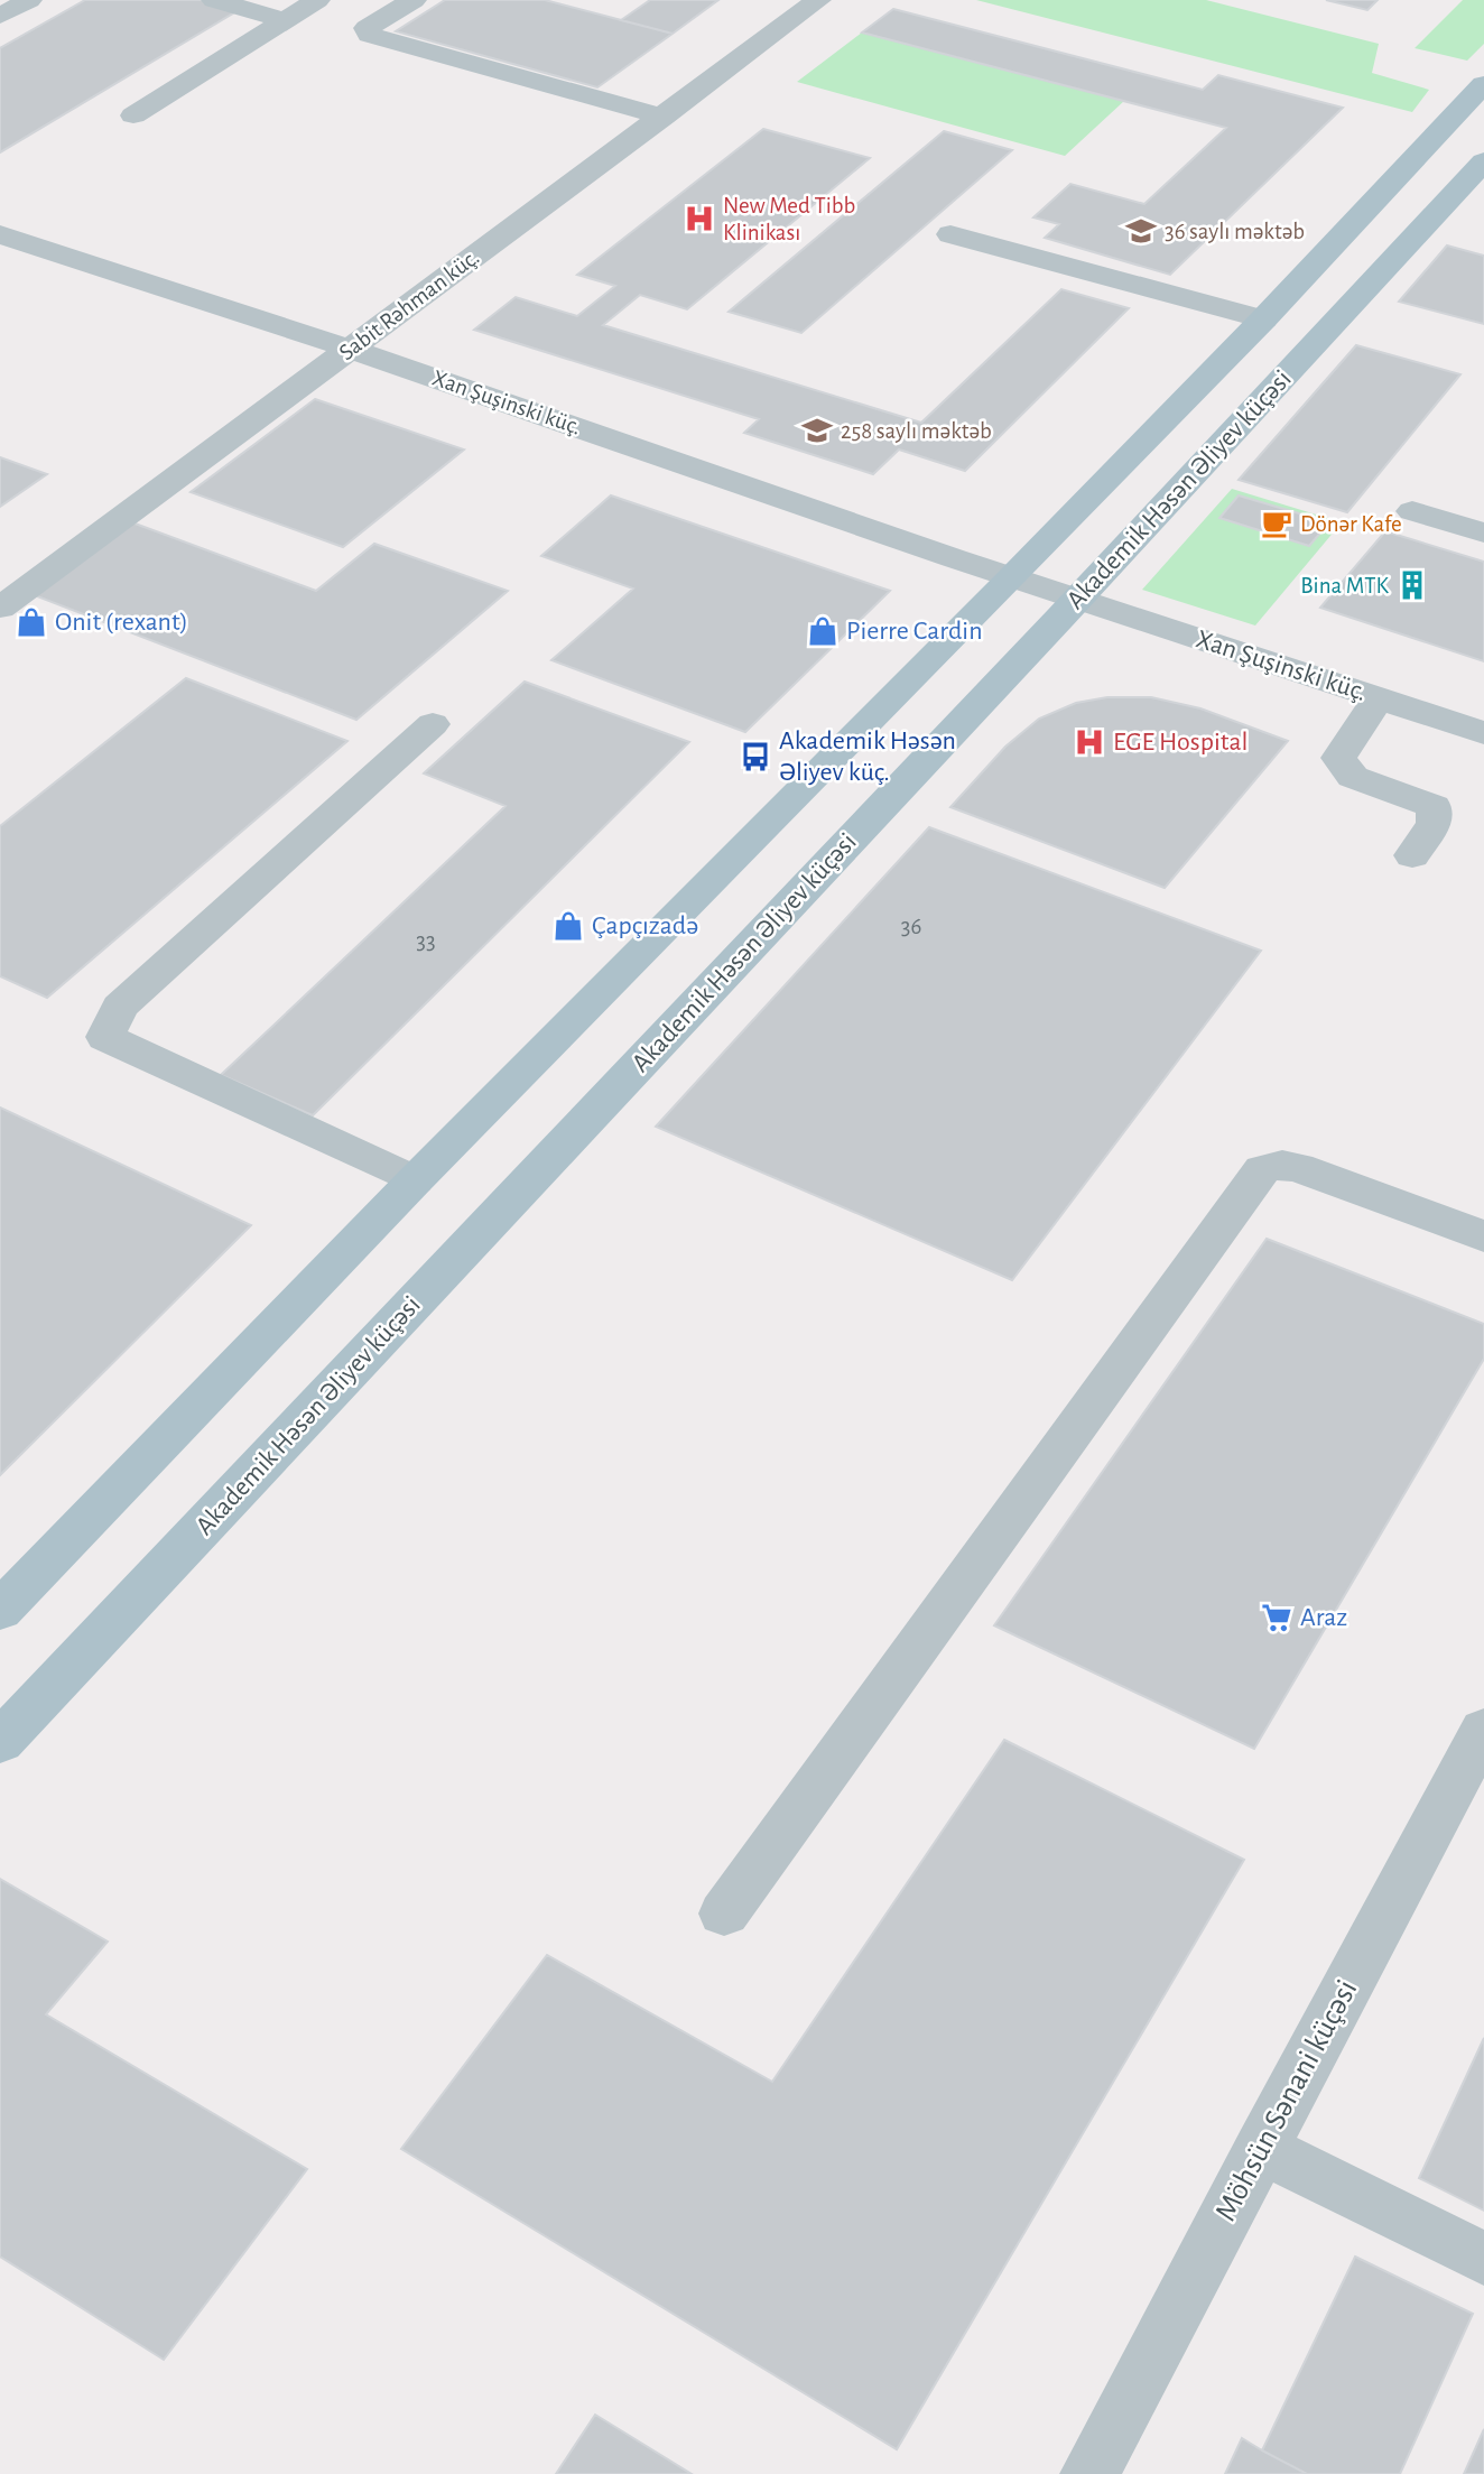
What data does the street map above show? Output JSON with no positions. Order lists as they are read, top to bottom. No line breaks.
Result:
{"streets":{"main road":["Akademik Həsən Əliyev küçəsi"],"street":["Sabit Rəhman küç.","Xan Şuşinski küç.","Möhsün Sənani küçəsi"]},"crossings":[["Sabit Rəhman küç.","Xan Şuşinski küç."],["Xan Şuşinski küç.","Akademik Həsən Əliyev küçəsi"]],"places":{"hospital":["New Med Tibb Klinikası","EGE Hospital"],"school or university":["36 saylı məktəb","258 saylı məktəb"],"cafe":["Dönər Kafe"],"building":["Bina MTK"],"shop":["Onit (rexant)","Pierre Cardin","Çapçızadə"],"bus stop":["Akademik Həsən Əliyev küç."],"supermarket":["Araz"]},"house_numbers":["36","33"]}
